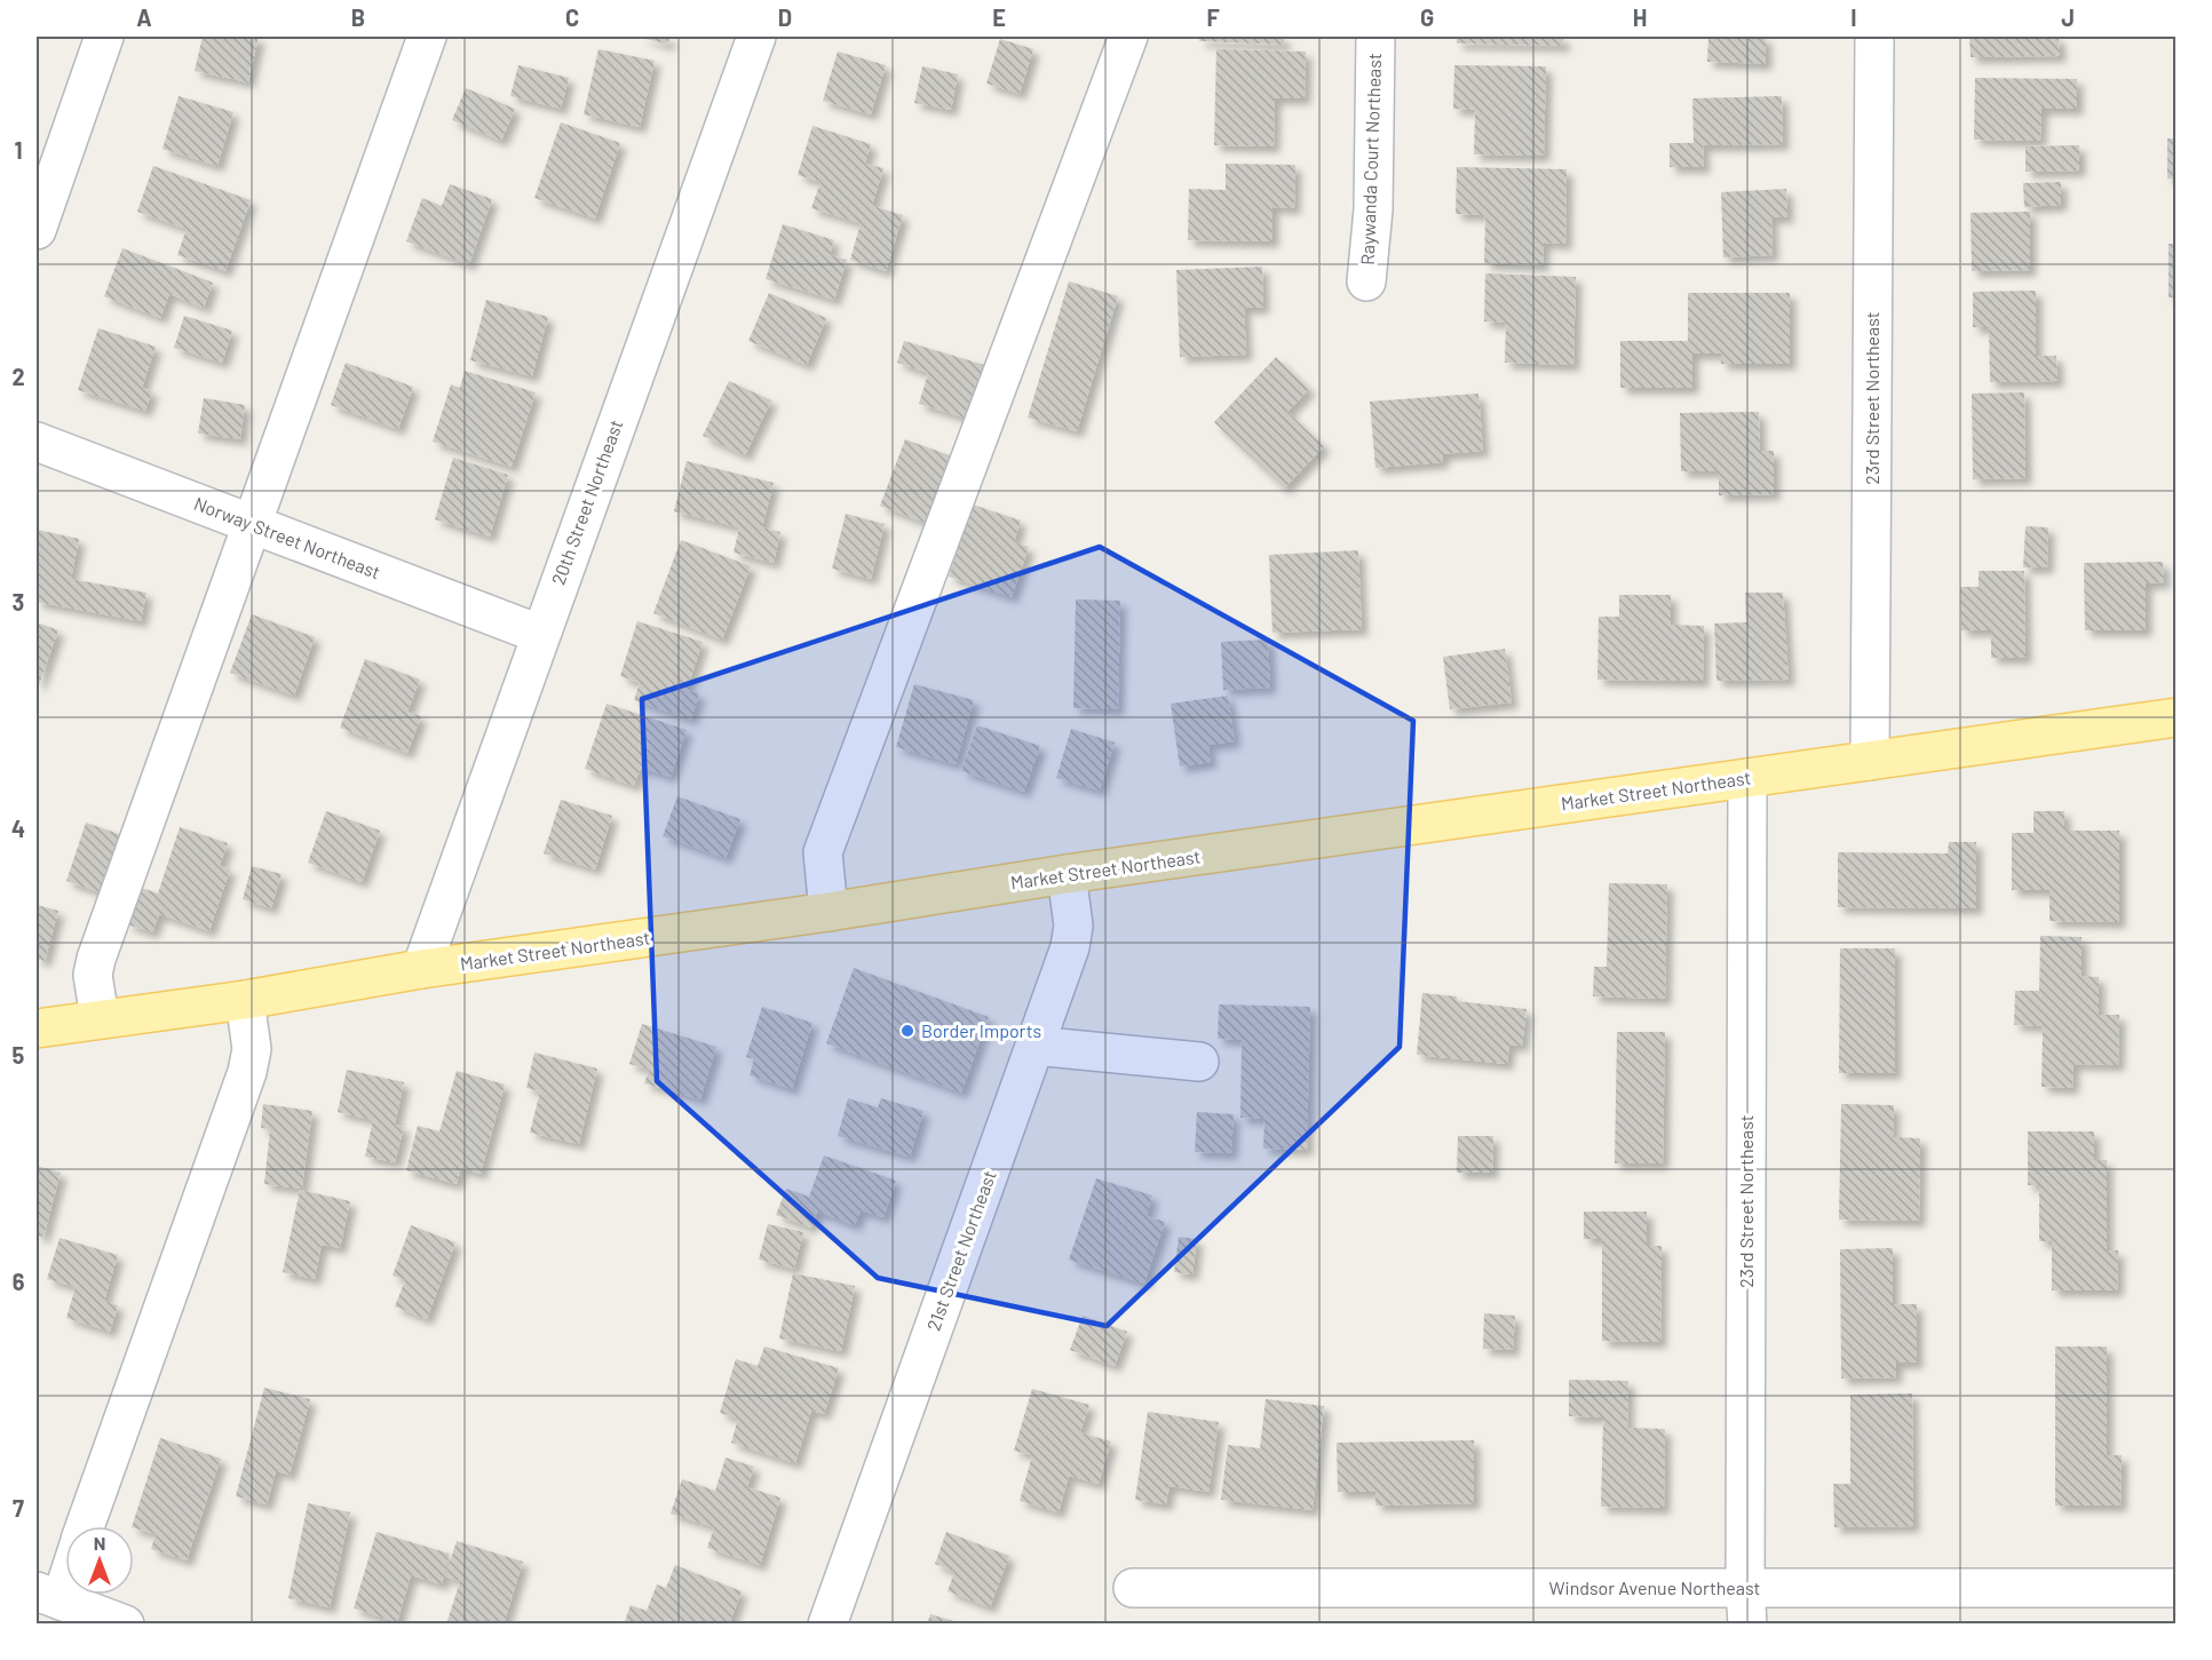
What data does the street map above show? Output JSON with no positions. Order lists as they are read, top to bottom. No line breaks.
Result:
{"streets":{"main road":["Market Street Northeast"],"street":["Raywanda Court Northeast","23rd Street Northeast","20th Street Northeast","Norway Street Northeast","21st Street Northeast","Windsor Avenue Northeast"]},"crossings":[["23rd Street Northeast","Market Street Northeast"],["23rd Street Northeast","Windsor Avenue Northeast"],["20th Street Northeast","Norway Street Northeast"],["20th Street Northeast","Market Street Northeast"],["Market Street Northeast","21st Street Northeast"]],"places":["Border Imports"],"north":"top","grid":{"columns":["A","B","C","D","E","F","G","H","I","J"],"rows":["1","2","3","4","5","6","7"]}}
